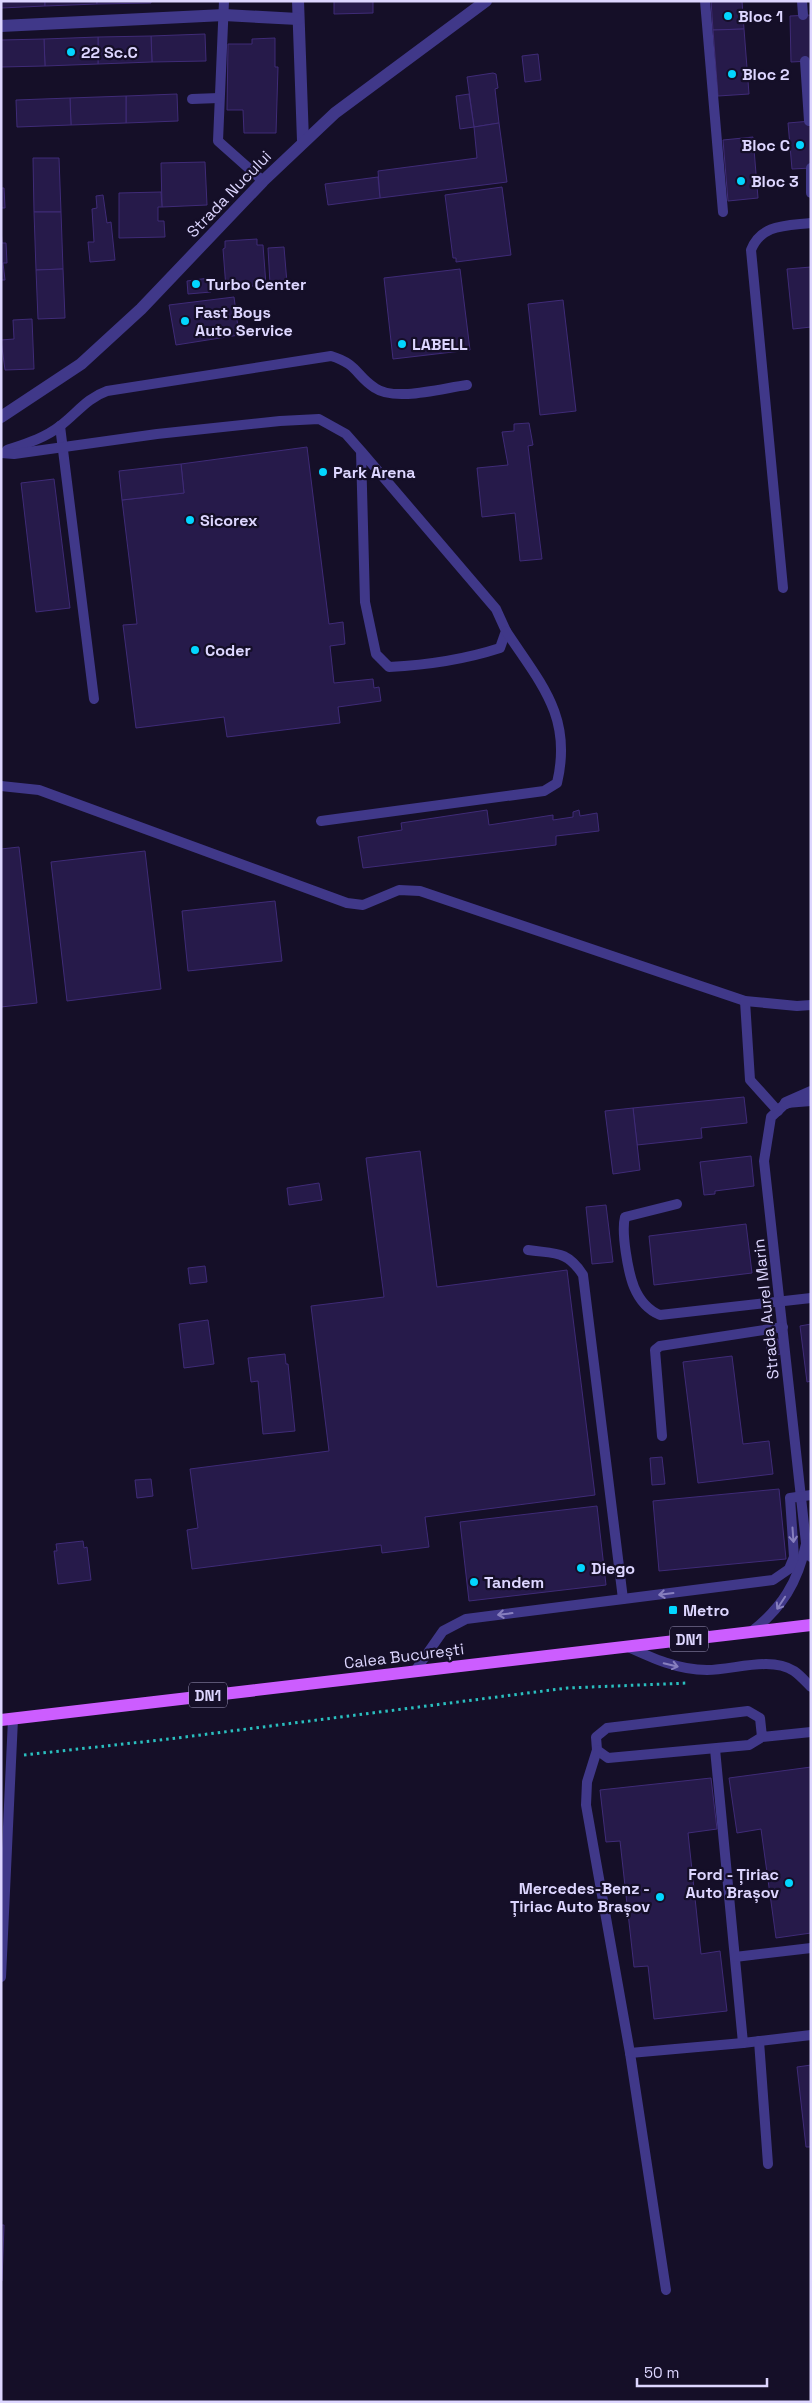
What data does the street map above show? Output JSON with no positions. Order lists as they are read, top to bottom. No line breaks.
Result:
{"streets":{"main road":["DN1","Calea București"],"street":["Strada Nucului"],"lane":["Strada Aurel Marin"]},"crossings":[["Strada Aurel Marin","Calea București"]],"places":{"other":["Bloc 1","22 Sc.C","Bloc 2","Bloc C","Bloc 3","Turbo Center","Fast Boys Auto Service","LABELL","Park Arena","Sicorex","Coder","Diego","Tandem","Ford - Țiriac Auto Brașov","Mercedes-Benz - Țiriac Auto Brașov"],"transit":["Metro"]},"scale_bar":"50 m"}
